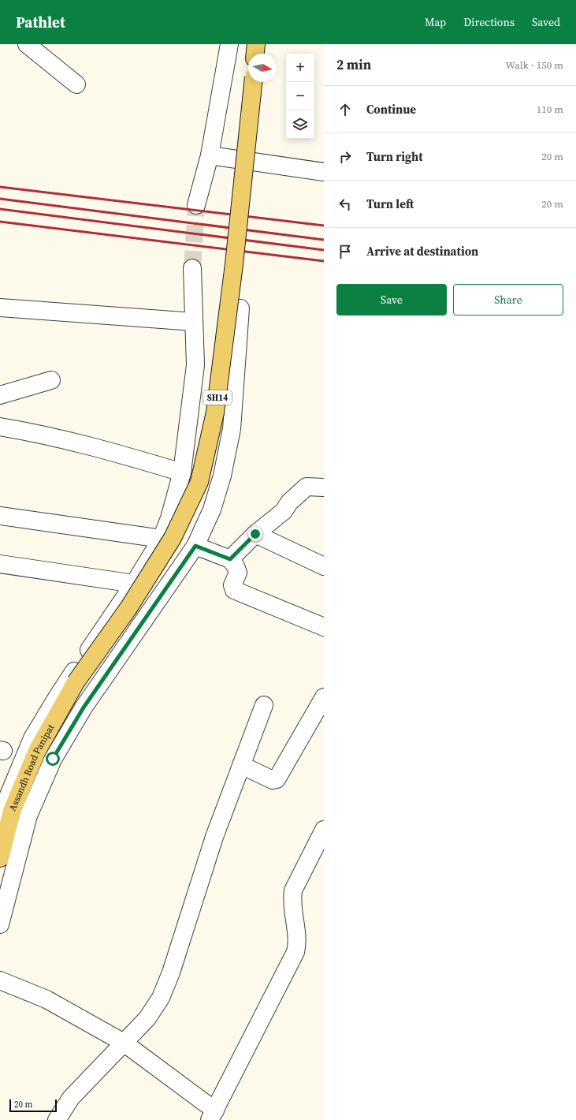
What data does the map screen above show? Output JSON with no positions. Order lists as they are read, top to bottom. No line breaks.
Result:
{"streets":{"main road":["SH14","Assandh Road Panipat"]},"scale_bar":"20 m","north":"right","page":{"header":"Pathlet","nav":["Map","Directions","Saved"],"heading":["2 min","Walk · 150 m"],"map_buttons":["+","−"],"list":[["Continue","110 m"],["Turn right","20 m"],["Turn left","20 m"],"Arrive at destination"],"buttons":["Save","Share"],"scale":"20 m"}}
